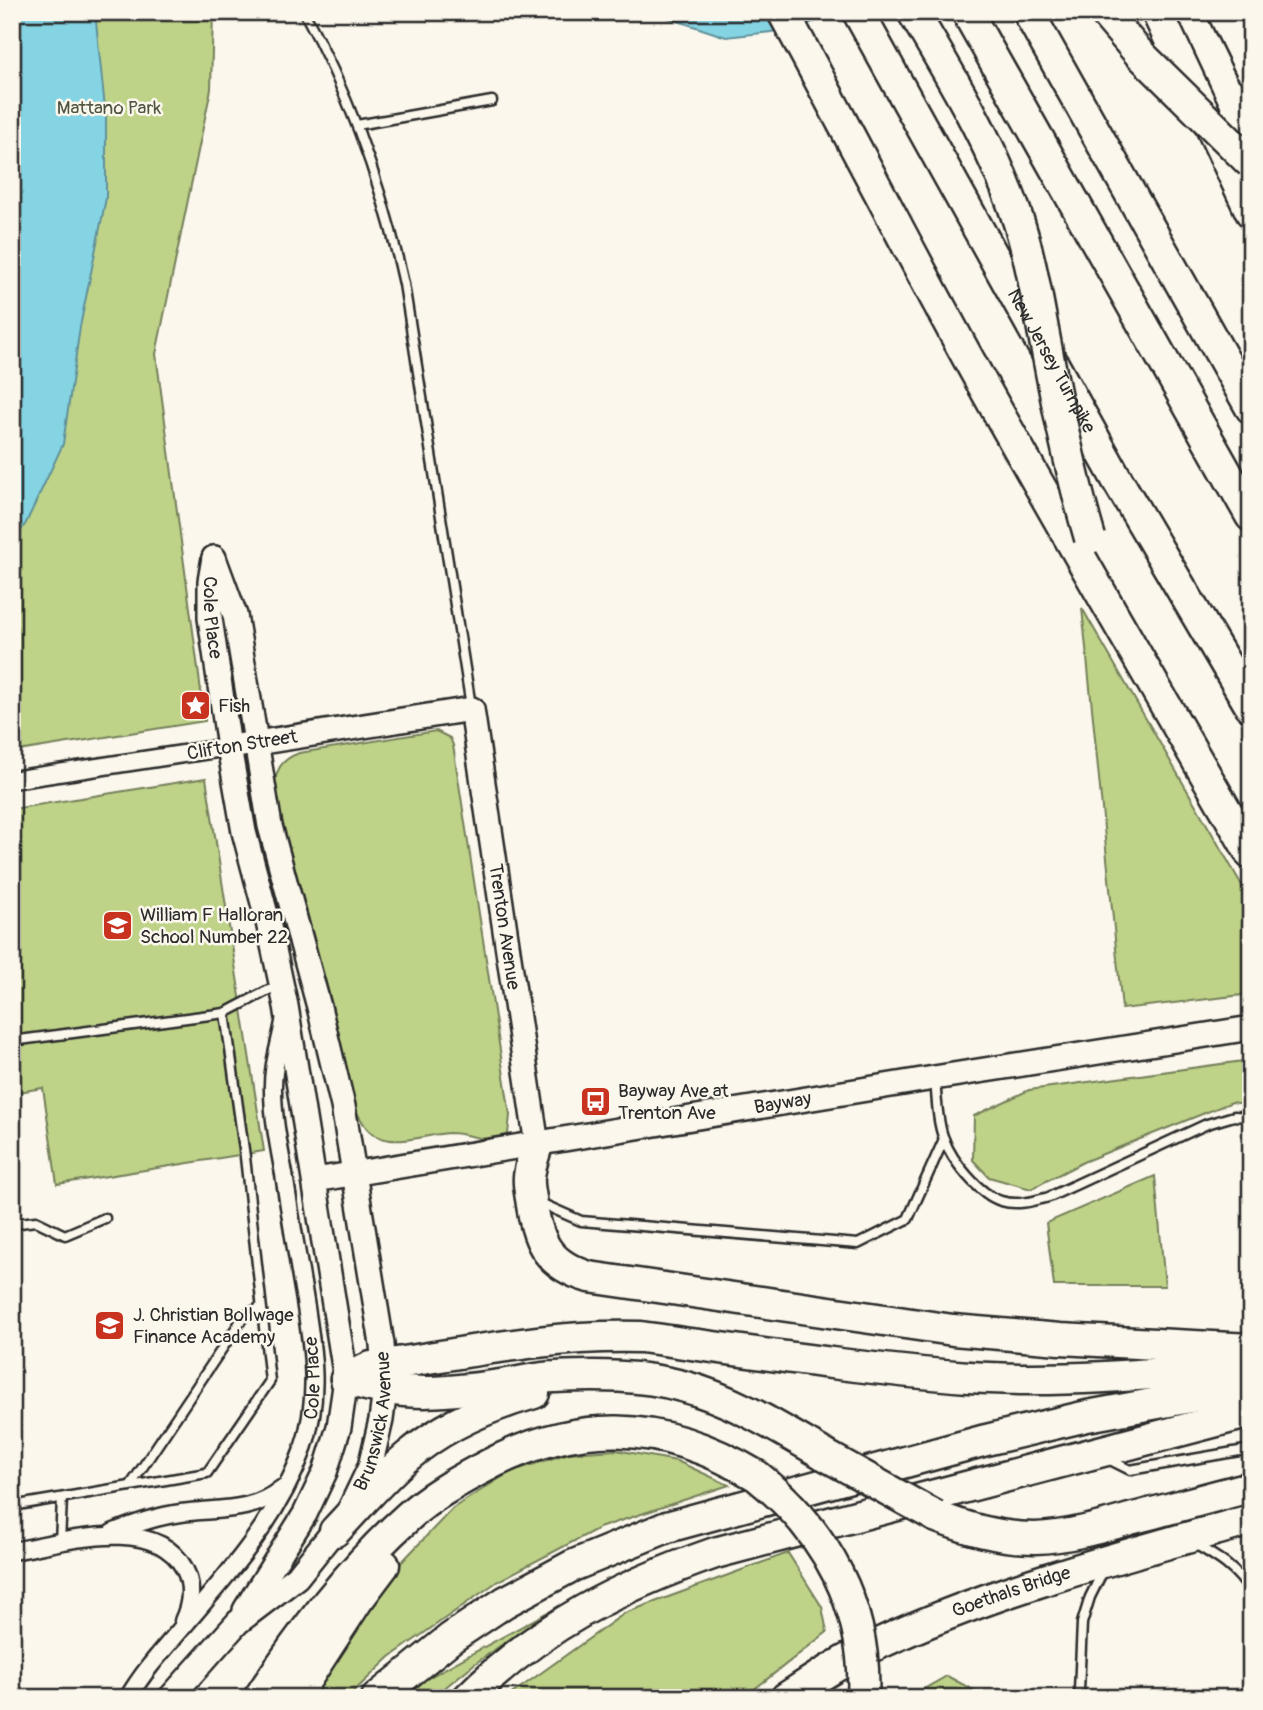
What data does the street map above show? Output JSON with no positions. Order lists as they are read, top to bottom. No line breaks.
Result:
{"streets":{"highway":["New Jersey Turnpike","Goethals Bridge"],"street":["Cole Place","Clifton Street","Trenton Avenue","Bayway","Brunswick Avenue"]},"crossings":[["Cole Place","Clifton Street"],["Cole Place","Bayway"],["Cole Place","Brunswick Avenue"],["Clifton Street","Trenton Avenue"],["Trenton Avenue","Bayway"],["Bayway","Brunswick Avenue"]],"parks":["Mattano Park"],"places":{"place":["Fish"],"school or university":["William F Halloran School Number 22","J. Christian Bollwage Finance Academy"],"bus stop":["Bayway Ave at Trenton Ave"]}}
